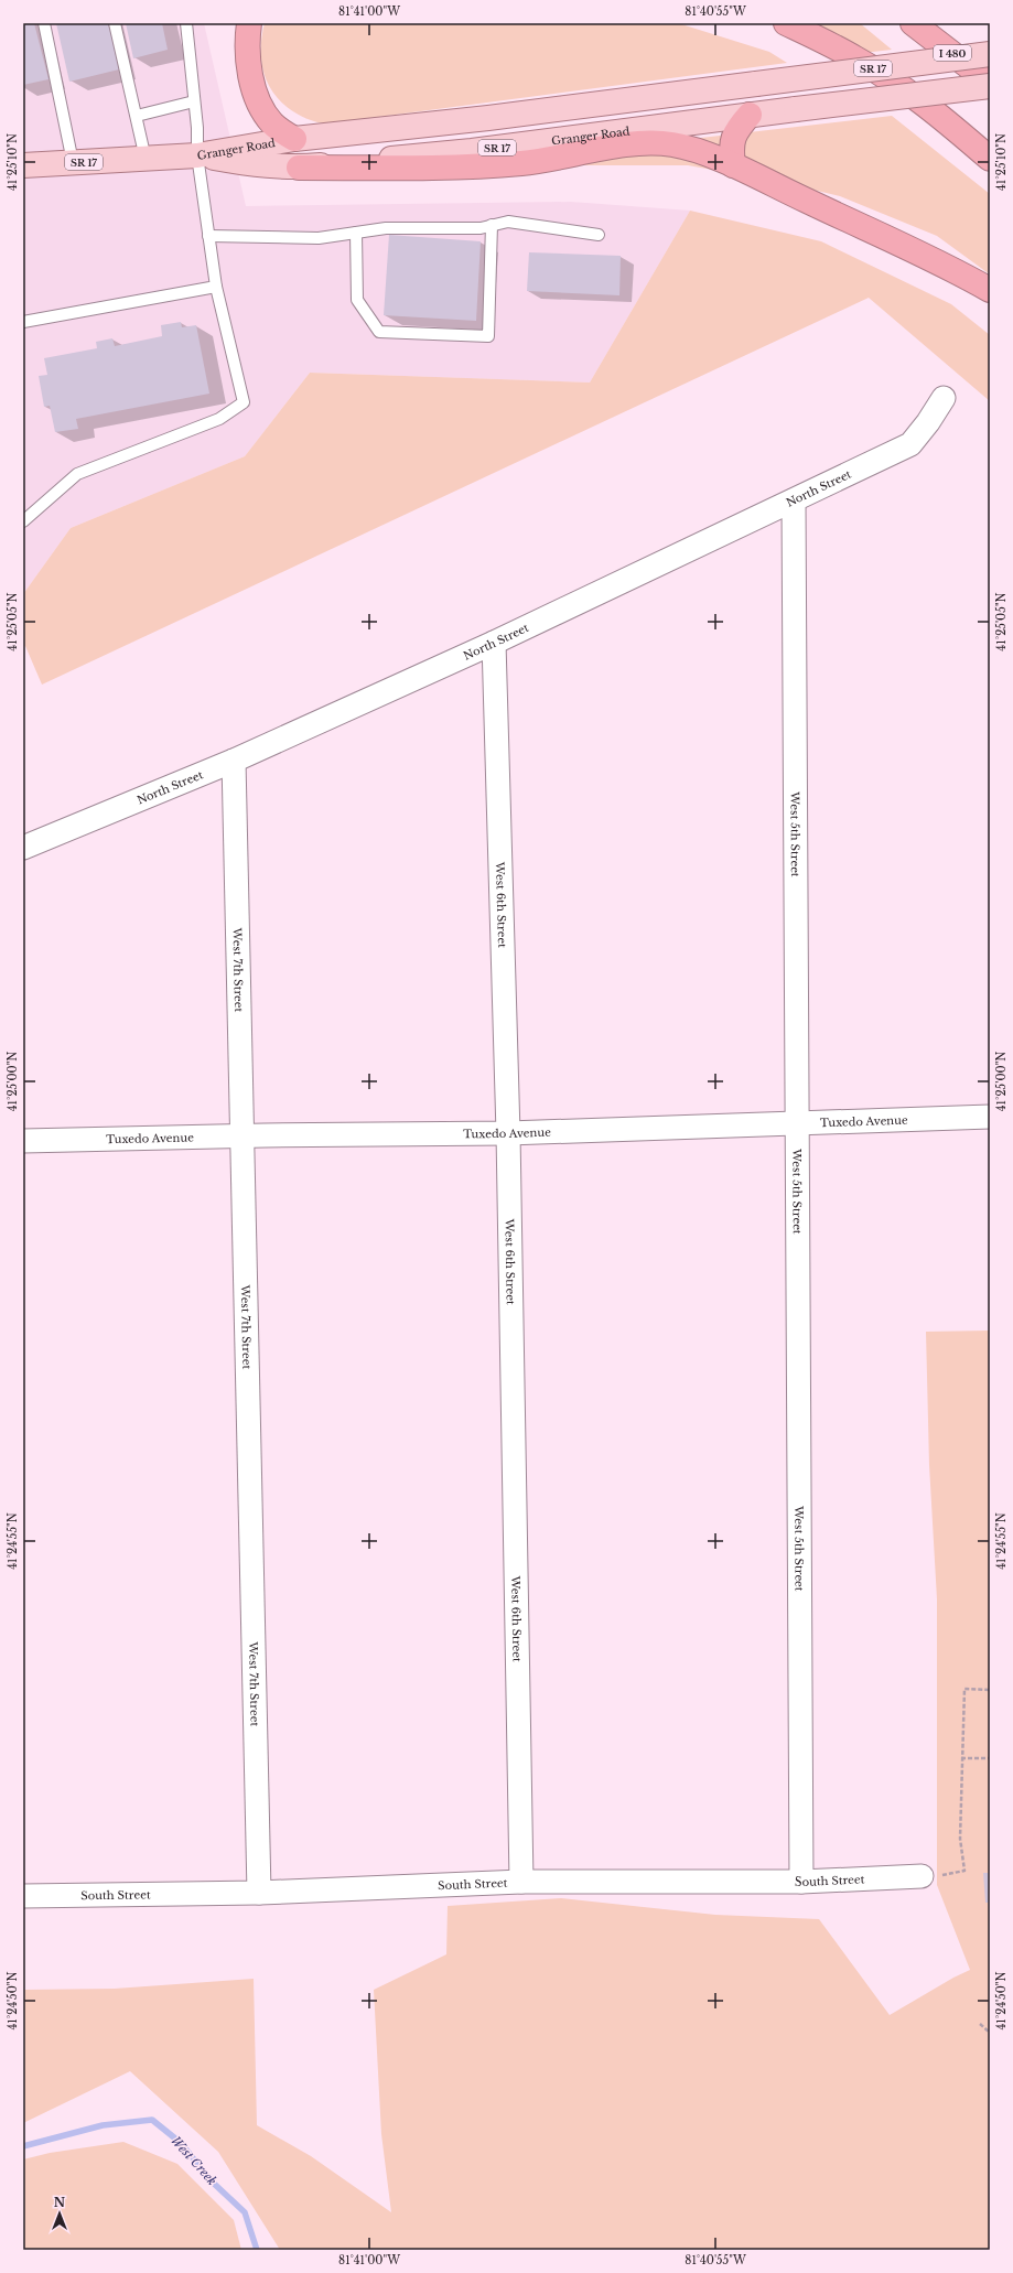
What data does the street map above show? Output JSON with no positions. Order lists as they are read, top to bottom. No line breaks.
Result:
{"streets":{"highway":["I 480"],"main road":["SR 17","Granger Road"],"street":["North Street","West 5th Street","West 6th Street","West 7th Street","Tuxedo Avenue","South Street"]},"crossings":[["I 480","Granger Road"],["SR 17","Granger Road"],["North Street","West 5th Street"],["North Street","West 6th Street"],["North Street","West 7th Street"],["West 5th Street","Tuxedo Avenue"],["West 5th Street","South Street"],["West 6th Street","Tuxedo Avenue"],["West 6th Street","South Street"],["West 7th Street","Tuxedo Avenue"],["West 7th Street","South Street"]],"water":["West Creek"],"north":"top","coordinates":["81°41'00\"W","81°40'55\"W","41°25'10\"N","41°25'05\"N","41°25'00\"N","41°24'55\"N","41°24'50\"N"]}
